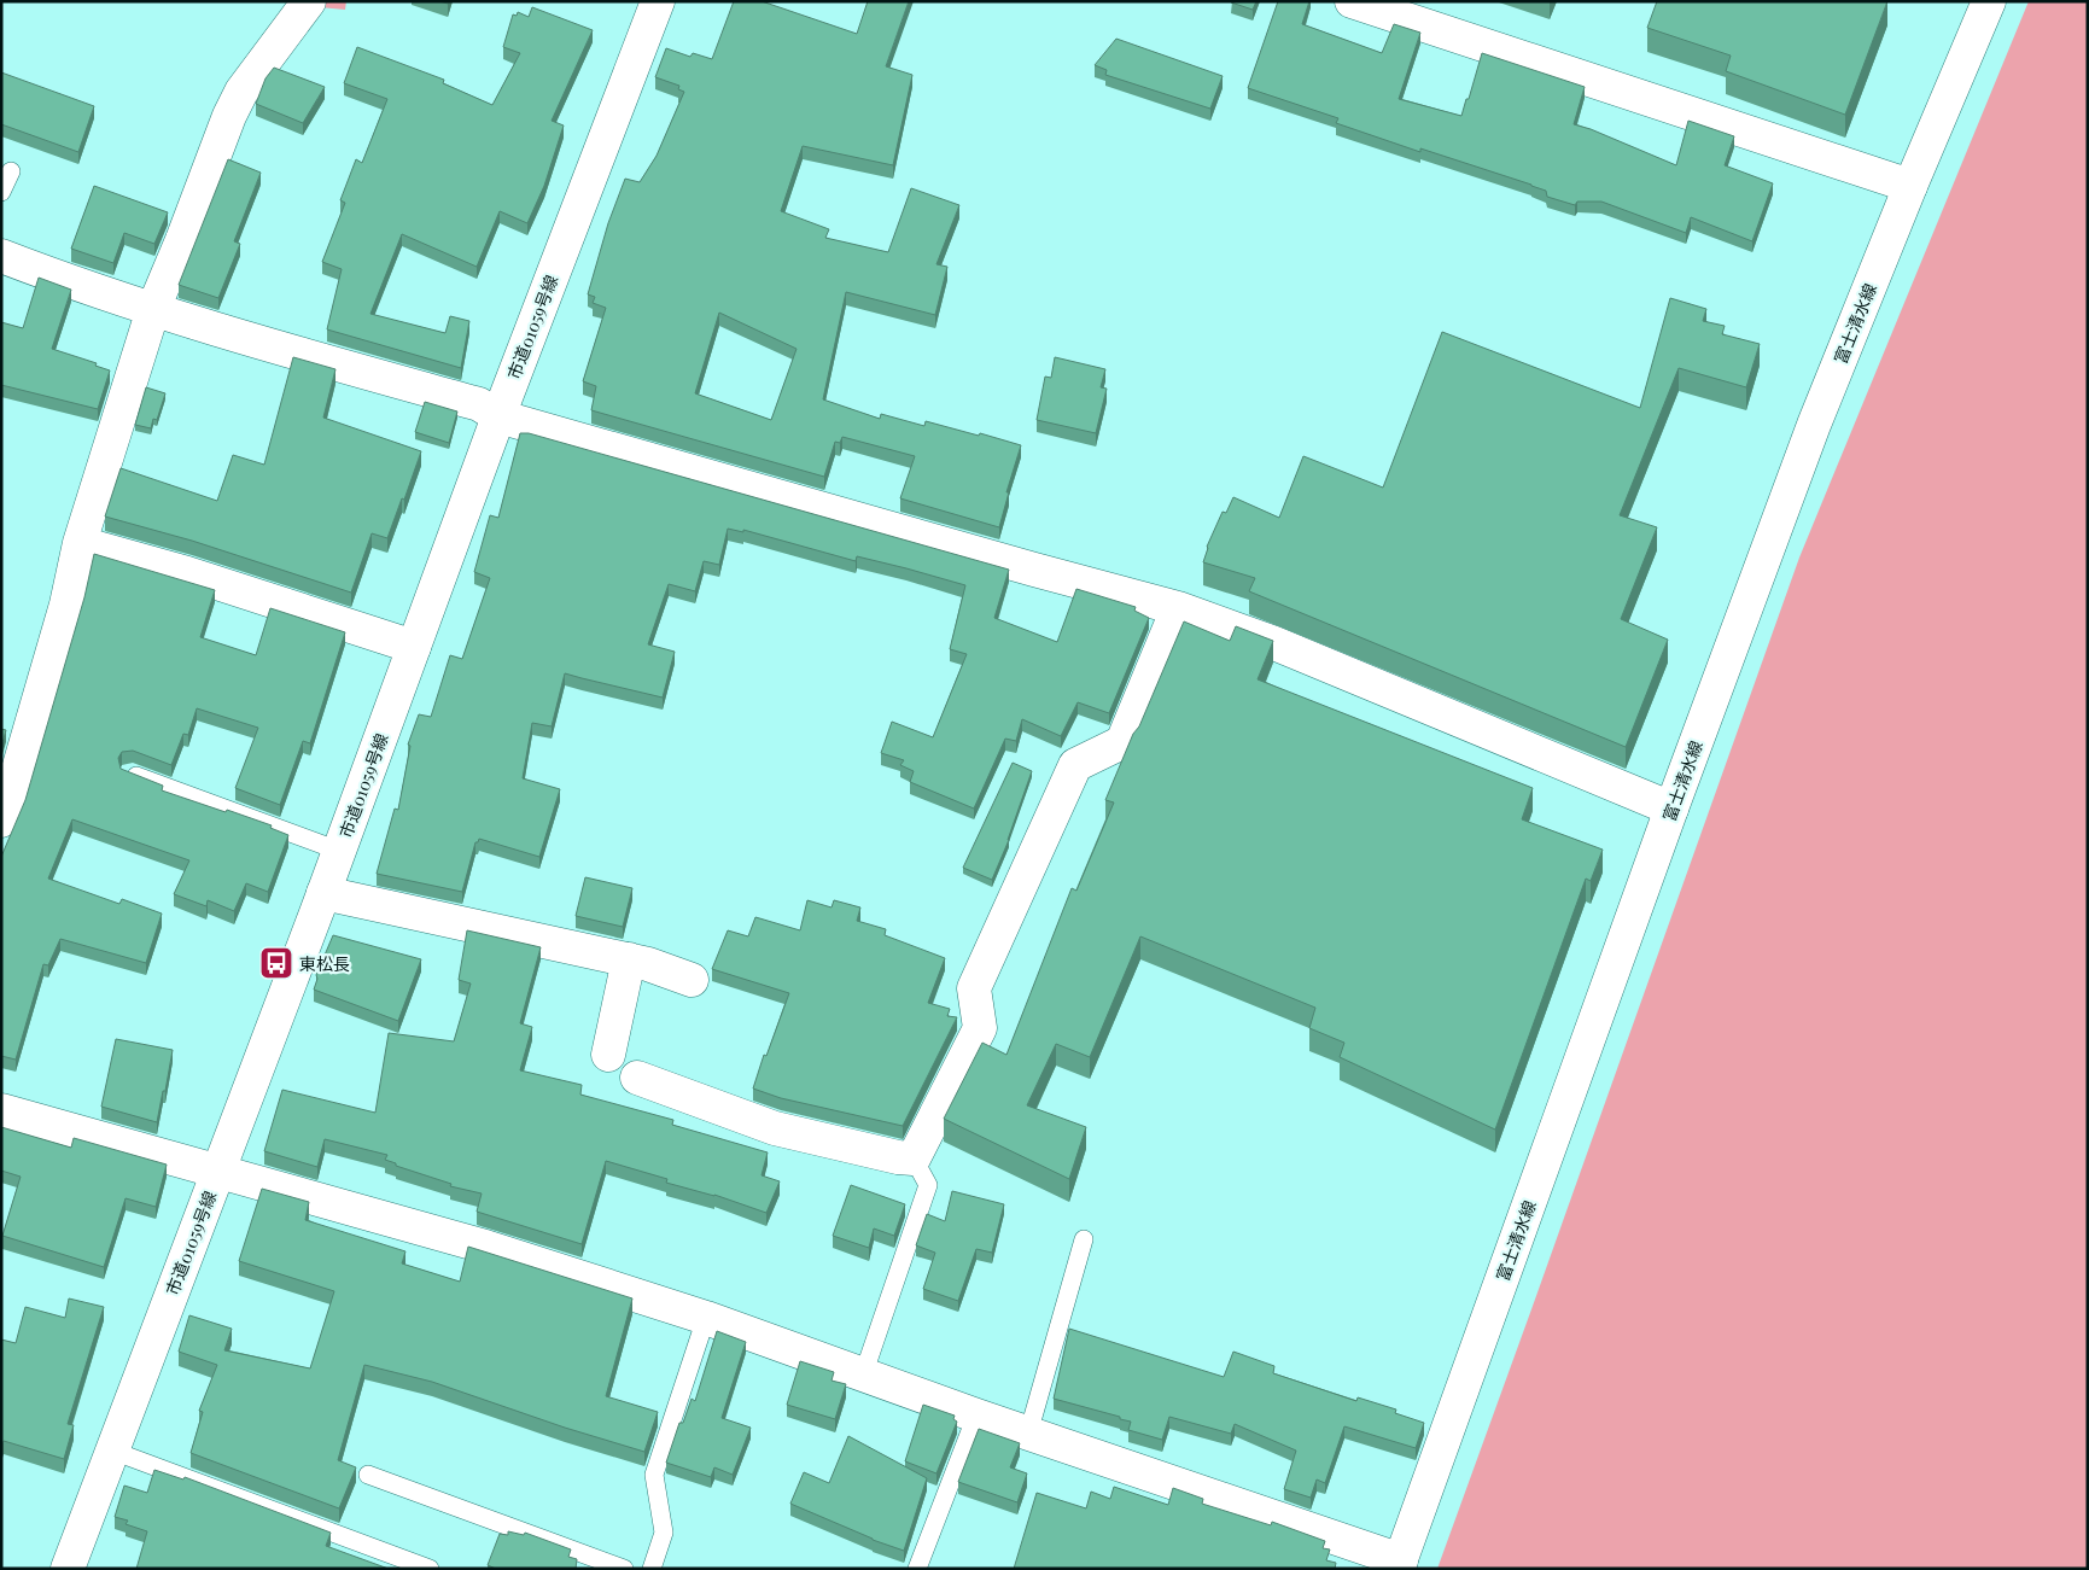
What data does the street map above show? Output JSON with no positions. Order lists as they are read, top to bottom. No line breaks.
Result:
{"streets":{"street":["富士清水線","市道01059号線"]},"places":{"bus stop":["東松長"]}}
